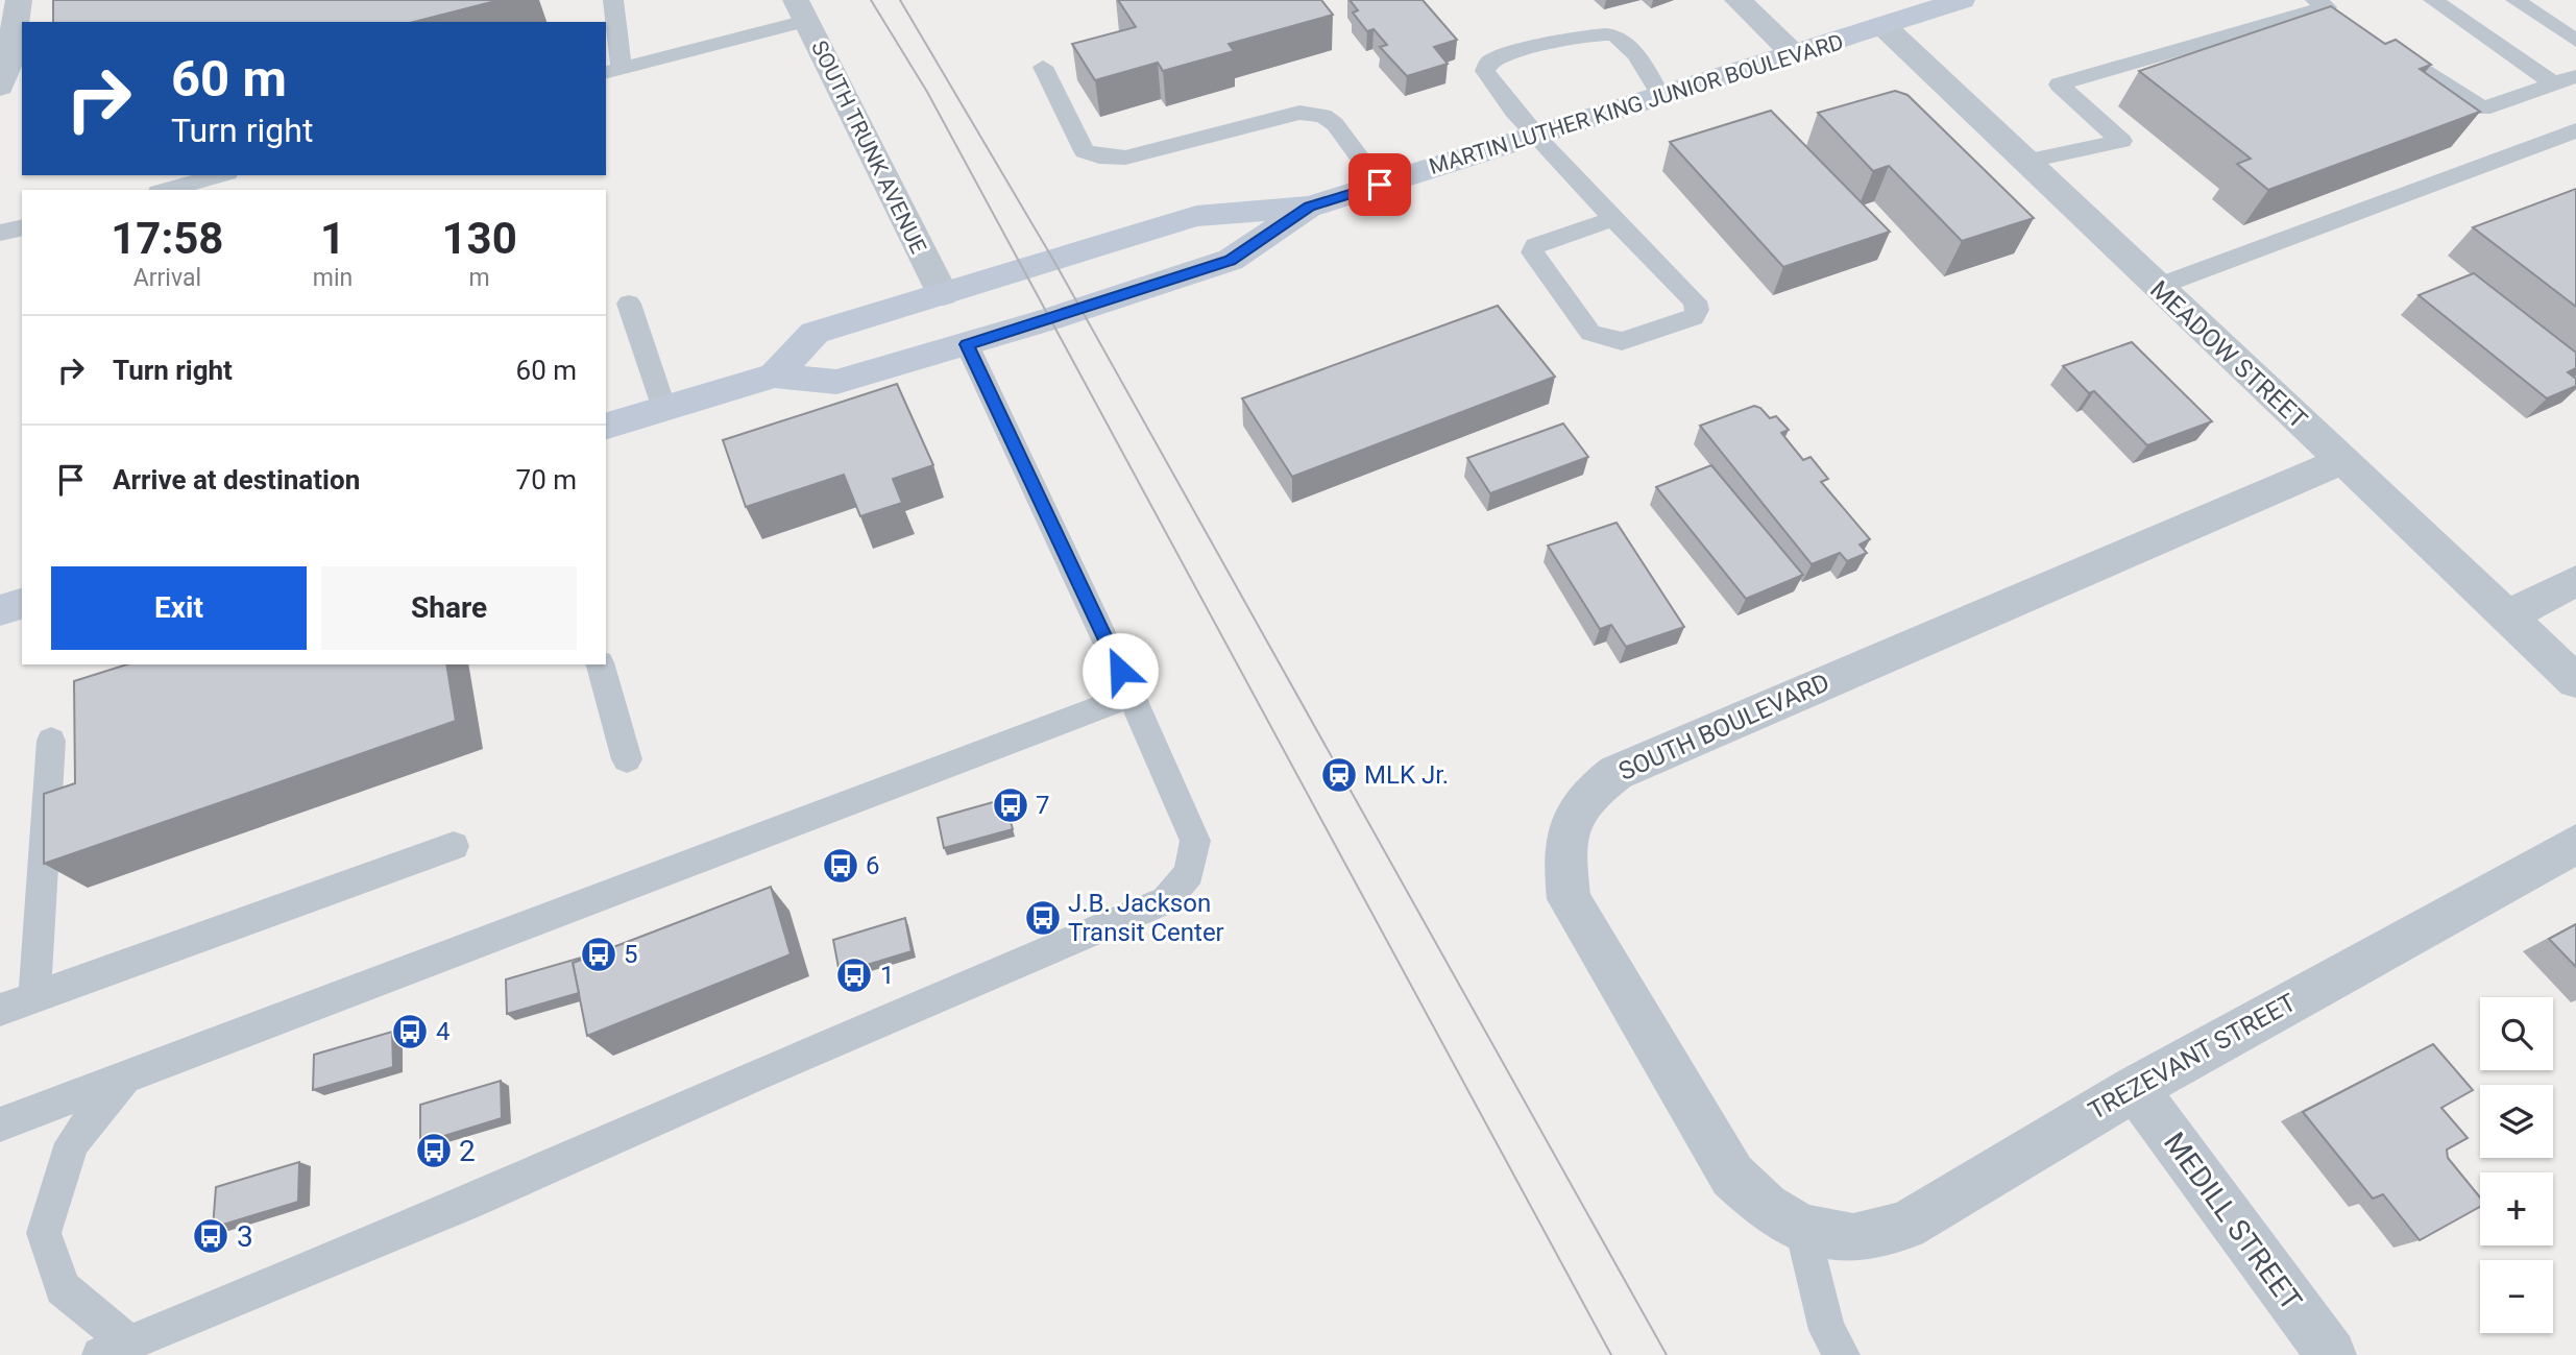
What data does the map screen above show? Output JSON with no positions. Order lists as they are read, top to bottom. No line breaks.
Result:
{"streets":{"main road":["MARTIN LUTHER KING JUNIOR BOULEVARD"],"street":["SOUTH TRUNK AVENUE","MEADOW STREET","SOUTH BOULEVARD","TREZEVANT STREET","MEDILL STREET"]},"crossings":[["MARTIN LUTHER KING JUNIOR BOULEVARD","SOUTH TRUNK AVENUE"],["MARTIN LUTHER KING JUNIOR BOULEVARD","MEADOW STREET"],["MEADOW STREET","SOUTH BOULEVARD"],["SOUTH BOULEVARD","TREZEVANT STREET"],["TREZEVANT STREET","MEDILL STREET"]],"places":{"station":["MLK Jr."],"bus stop":["7","6","J.B. Jackson Transit Center","5","1","4","2","3"]},"page":{"turn":["60 m","Turn right"],"eta":["17:58","Arrival","1","min","130","m"],"list":[{"name":"Turn right","value":"60 m"},{"name":"Arrive at destination","value":"70 m"}],"buttons":["Exit","Share"],"map_buttons":["+","−"]}}
